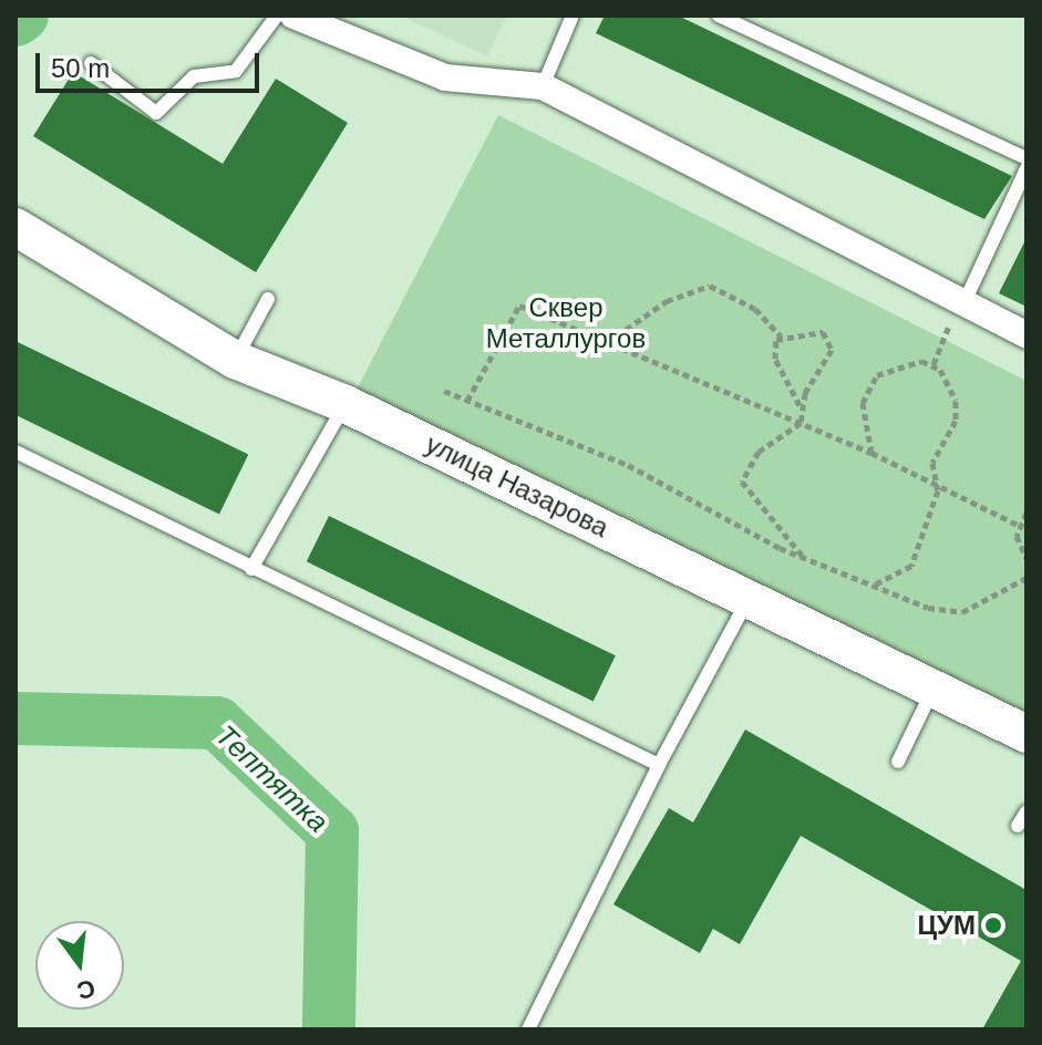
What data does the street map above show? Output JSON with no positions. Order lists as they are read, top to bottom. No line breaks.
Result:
{"streets":{"main road":["улица Назарова"]},"water":["Тептятка"],"parks":["Сквер Металлургов"],"places":["ЦУМ"],"scale_bar":"50 m","north":"bottom"}
